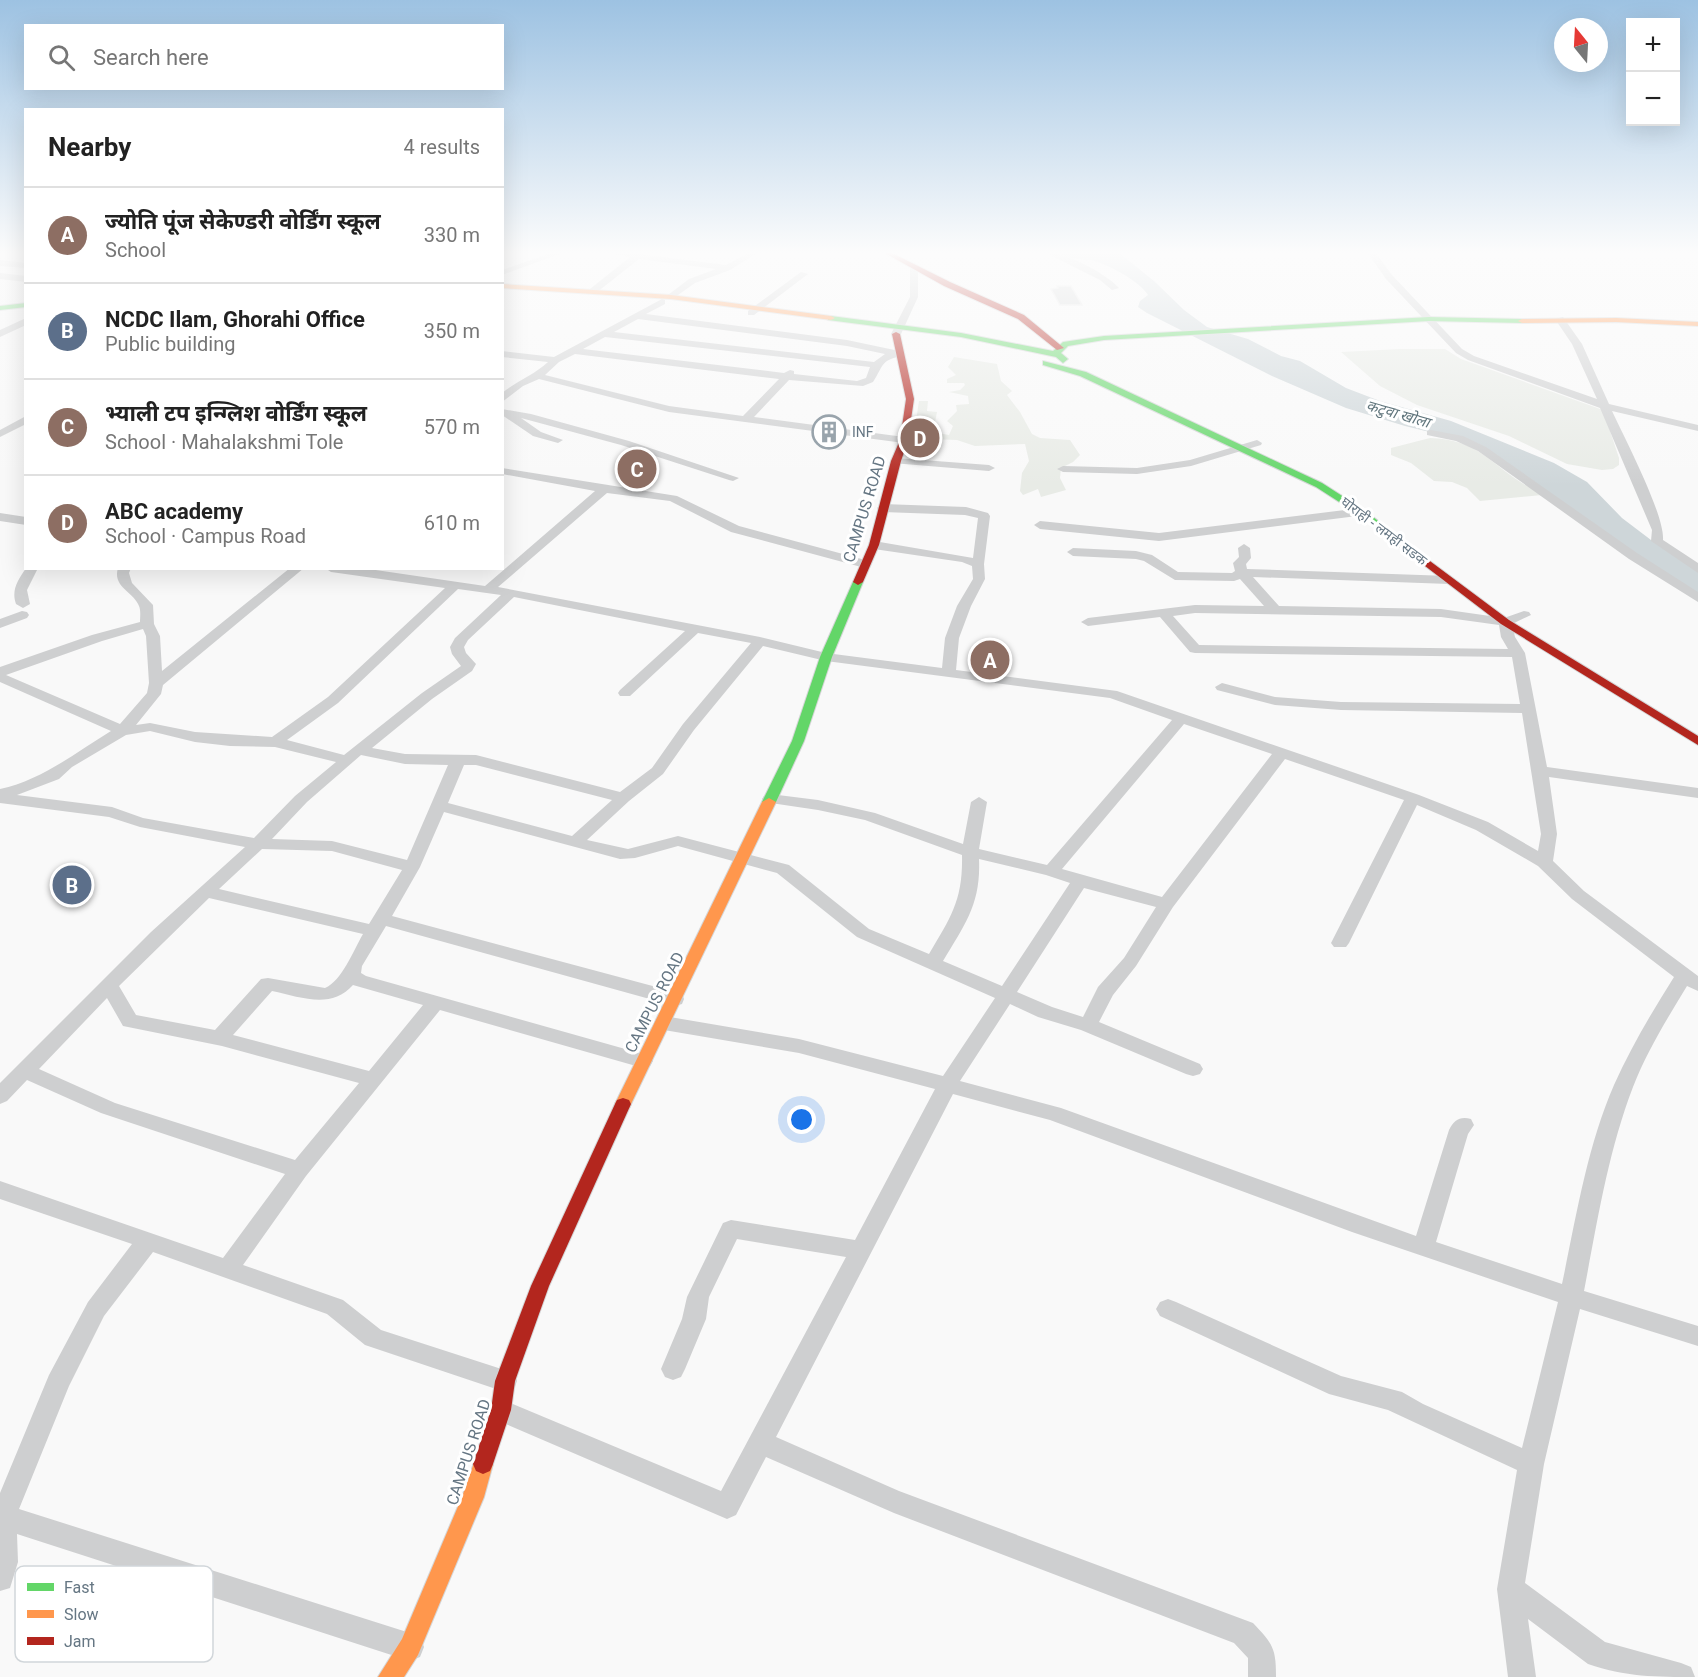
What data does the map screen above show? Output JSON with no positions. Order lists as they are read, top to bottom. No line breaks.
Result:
{"streets":{"main road":["CAMPUS ROAD","घोराही - लमही सडक"]},"water":["कटुवा खोला"],"places":{"building":["INF"]},"legend":["Fast","Slow","Jam"],"north":"top","page":{"map_buttons":["+","−"],"search":"Search here","heading":["Nearby","4 results"],"list":[{"mark":"A","name":"ज्योति पूंज सेकेण्डरी वोर्डिंग स्कूल","note":"School","value":"330 m"},{"mark":"B","name":"NCDC Ilam, Ghorahi Office","note":"Public building","value":"350 m"},{"mark":"C","name":"भ्याली टप इन्ग्लिश वोर्डिंग स्कूल","note":"School · Mahalakshmi Tole","value":"570 m"},{"mark":"D","name":"ABC academy","note":"School · Campus Road","value":"610 m"}],"pins":["D","C","A","B"]}}
